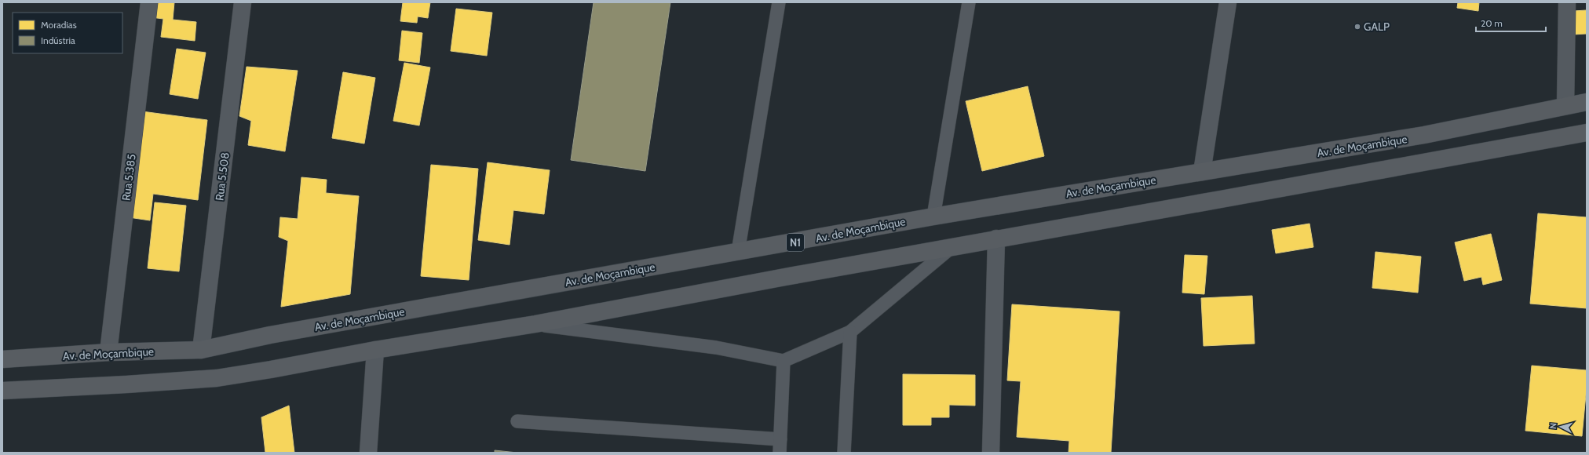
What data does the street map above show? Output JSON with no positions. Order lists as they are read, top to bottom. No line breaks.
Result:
{"streets":{"highway":["Av. de Moçambique","N1"],"street":["Rua 5.508","Rua 5.385"]},"crossings":[["Av. de Moçambique","Rua 5.508"],["Av. de Moçambique","Rua 5.385"]],"places":["GALP"],"legend":["Moradias","Indústria"],"scale_bar":"20 m","north":"left"}
